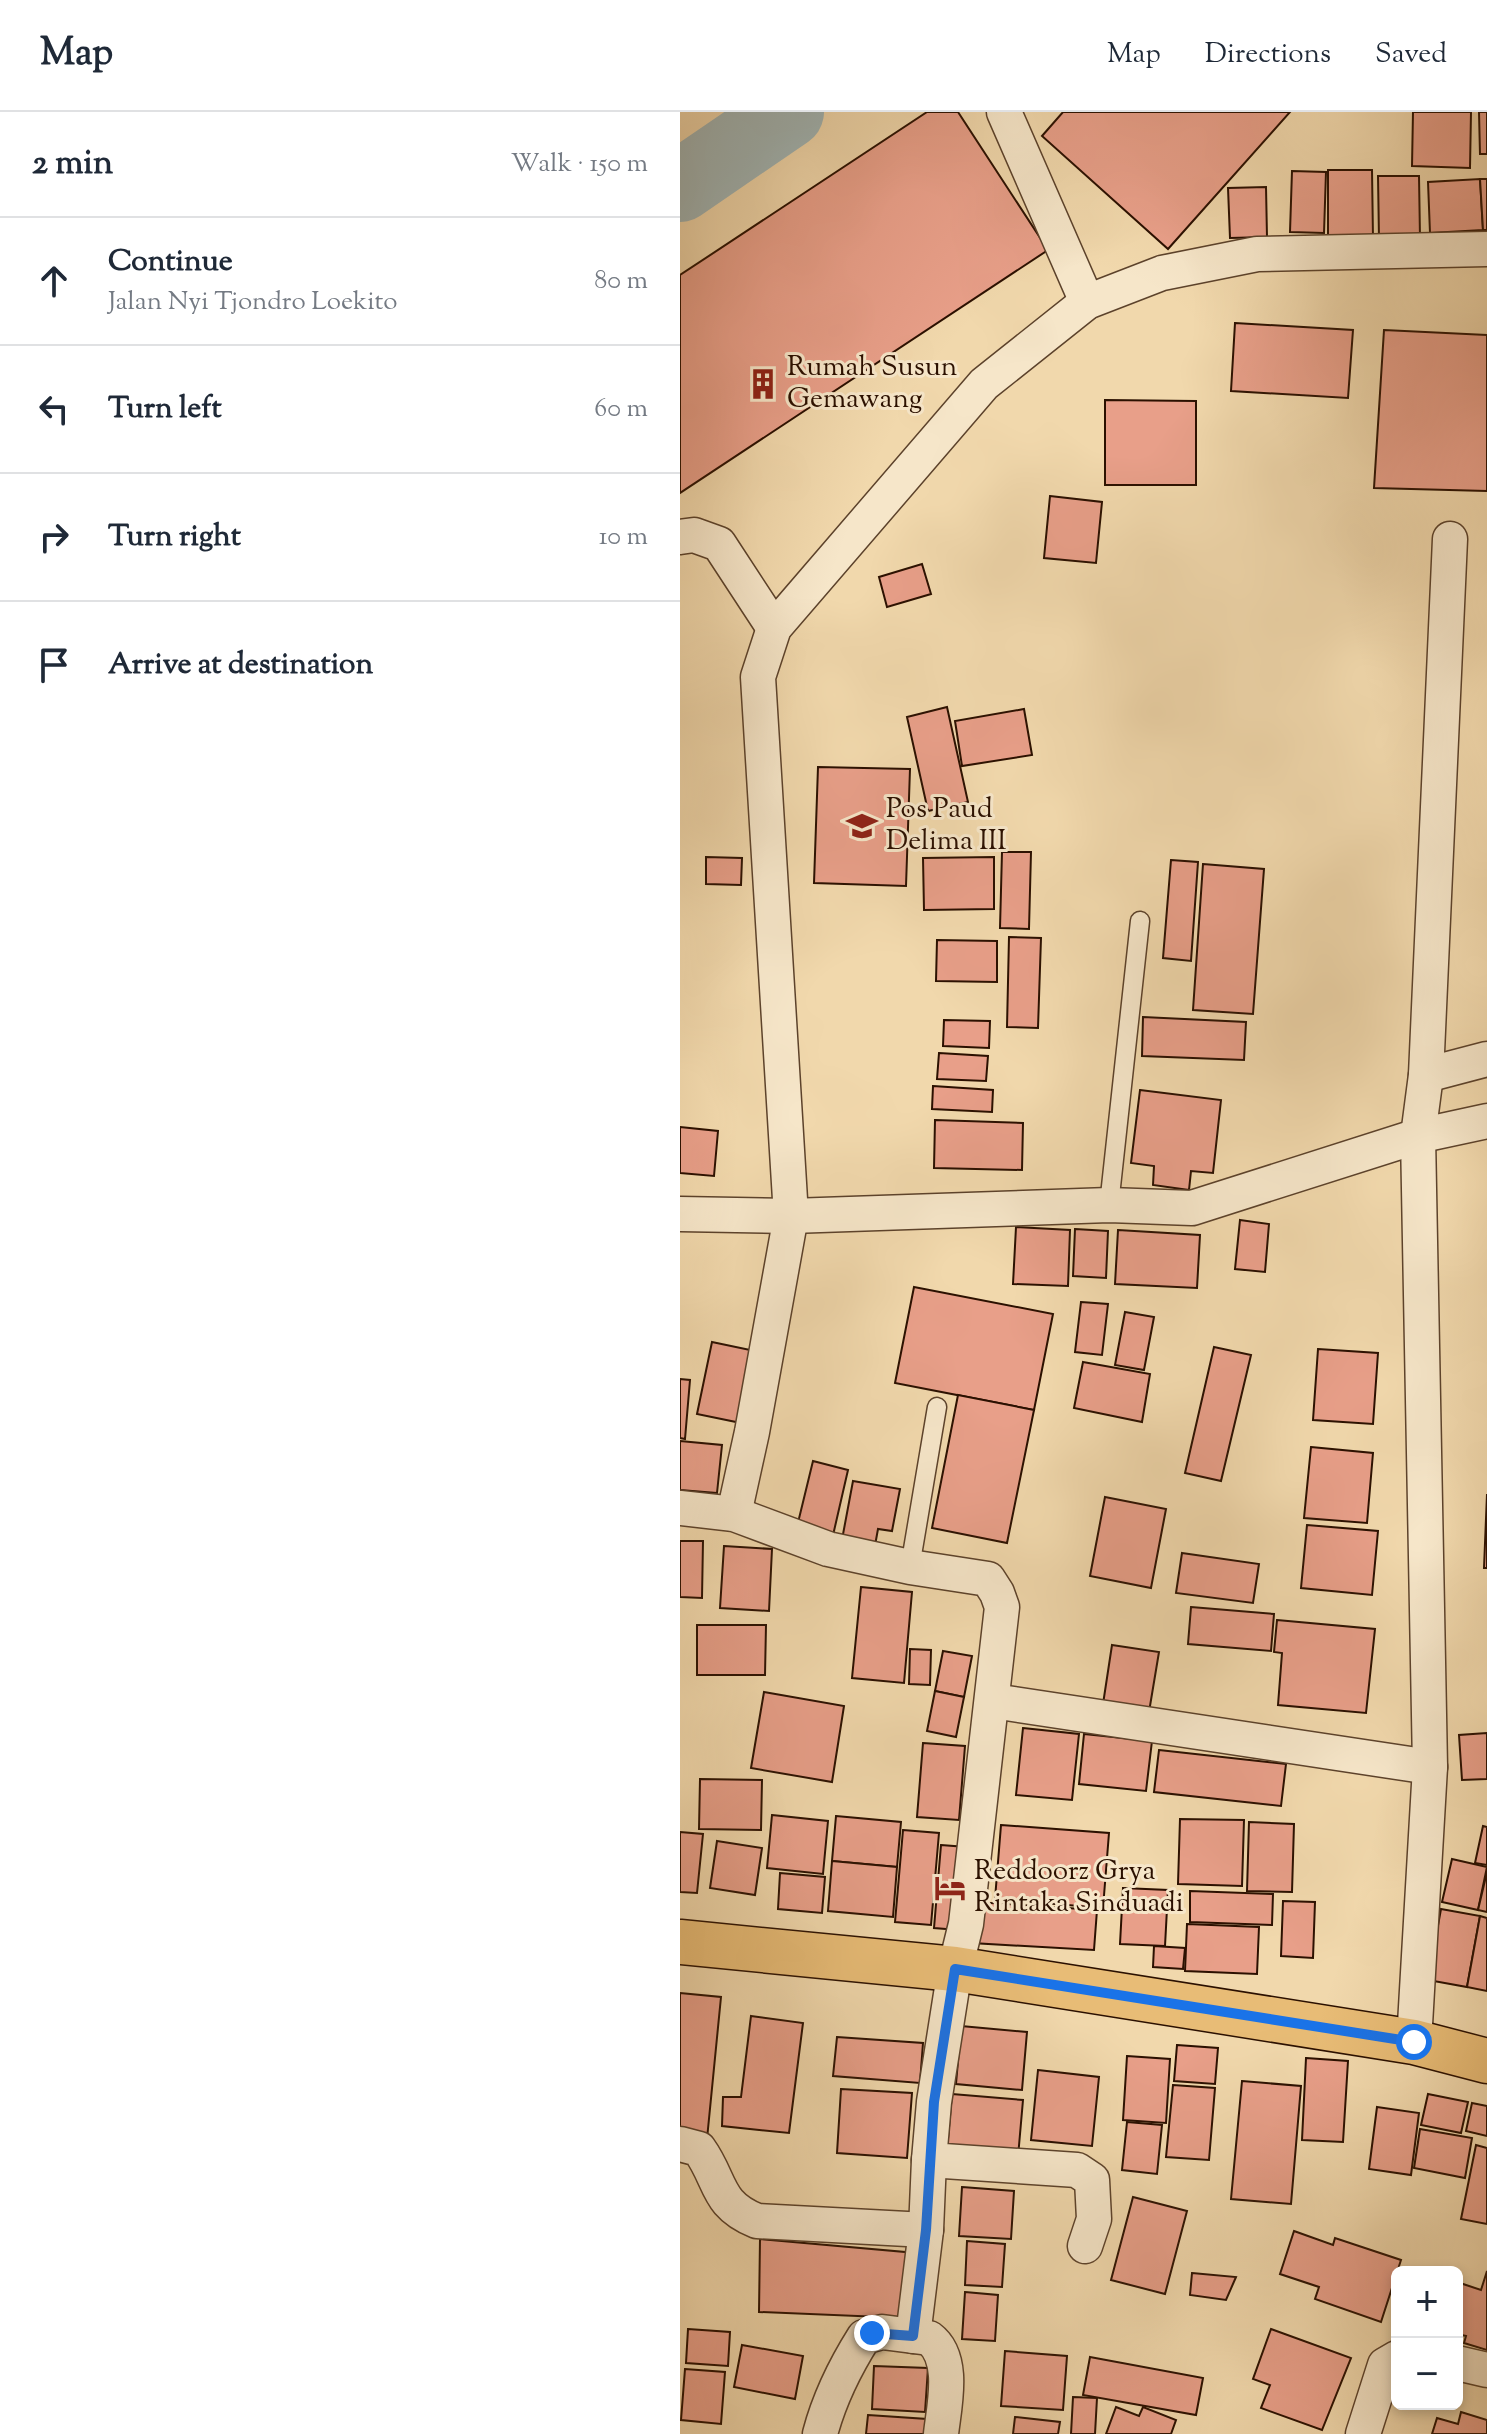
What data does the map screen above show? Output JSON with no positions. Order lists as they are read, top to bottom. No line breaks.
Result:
{"places":{"building":["Rumah Susun Gemawang"],"school or university":["Pos Paud Delima III"],"hotel":["Reddoorz Grya Rintaka Sinduadi"]},"page":{"header":"Map","nav":["Map","Directions","Saved"],"heading":["2 min","Walk · 150 m"],"list":[["Continue","Jalan Nyi Tjondro Loekito","80 m"],["Turn left","60 m"],["Turn right","10 m"],"Arrive at destination"],"map_buttons":["+","−"]}}
